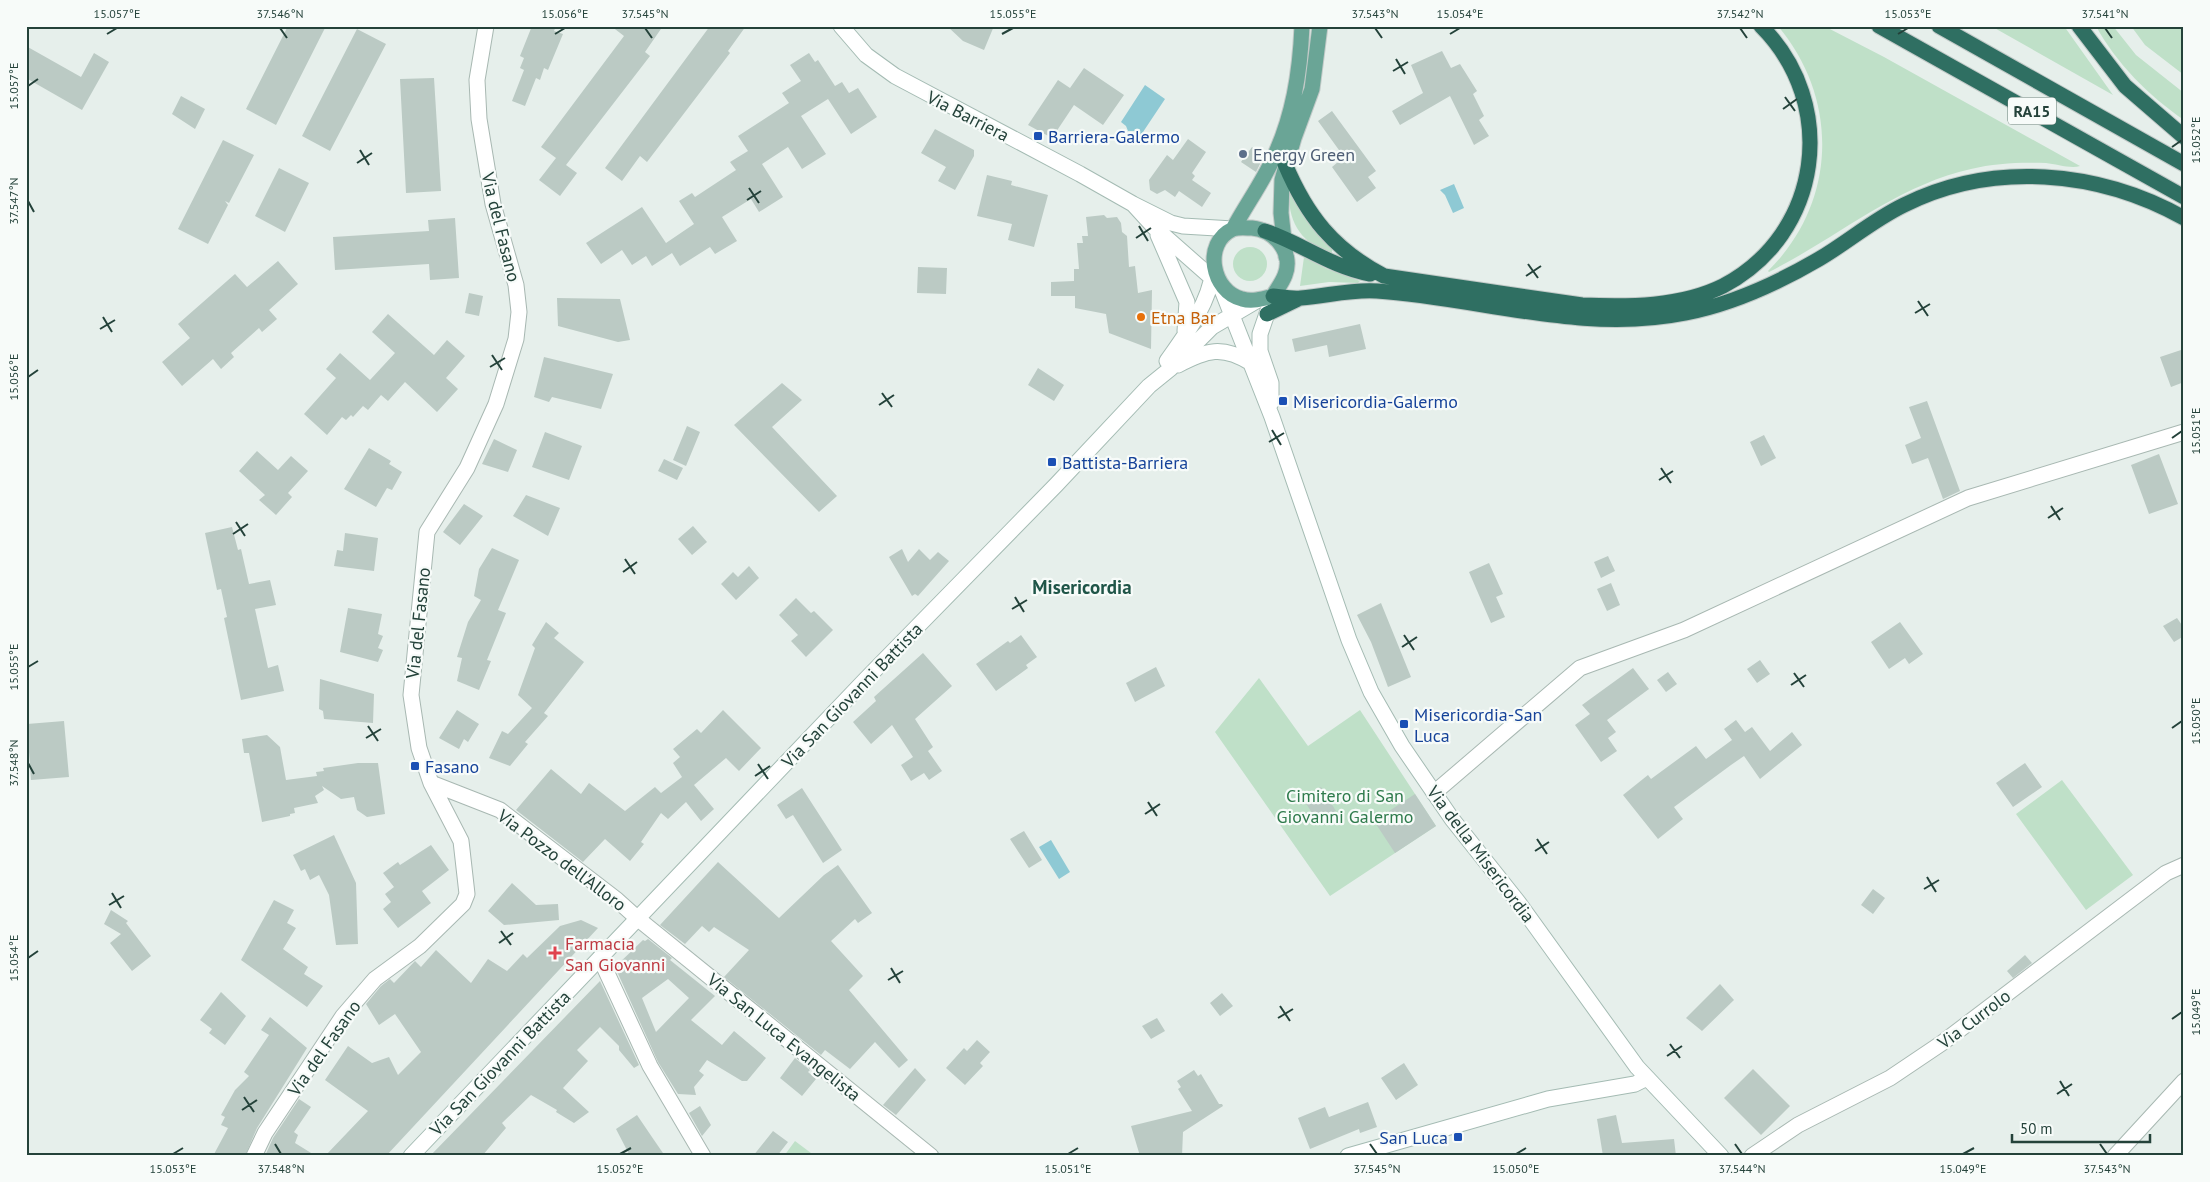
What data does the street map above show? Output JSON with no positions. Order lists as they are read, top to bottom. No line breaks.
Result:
{"streets":{"highway":["RA15"],"main road":["Via Barriera","Via del Fasano","Via San Giovanni Battista","Via della Misericordia","Via Pozzo dell'Alloro","Via Currolo","Via San Luca Evangelista"]},"crossings":[["Via del Fasano","Via Pozzo dell'Alloro"],["Via San Giovanni Battista","Via Pozzo dell'Alloro"],["Via San Giovanni Battista","Via San Luca Evangelista"],["Via Pozzo dell'Alloro","Via San Luca Evangelista"]],"districts":["Misericordia"],"parks":["Cimitero di San Giovanni Galermo"],"places":{"transit":["Barriera-Galermo","Misericordia-Galermo","Battista-Barriera","Misericordia-San Luca","Fasano","San Luca"],"other":["Energy Green","Etna Bar"],"health":["Farmacia San Giovanni"]},"scale_bar":"50 m","coordinates":["15.057°E","37.546°N","15.056°E","37.545°N","15.055°E","37.543°N","15.054°E","37.542°N","15.053°E","37.541°N","15.052°E","37.547°N","15.051°E","15.050°E","37.548°N","15.049°E","37.544°N"]}
